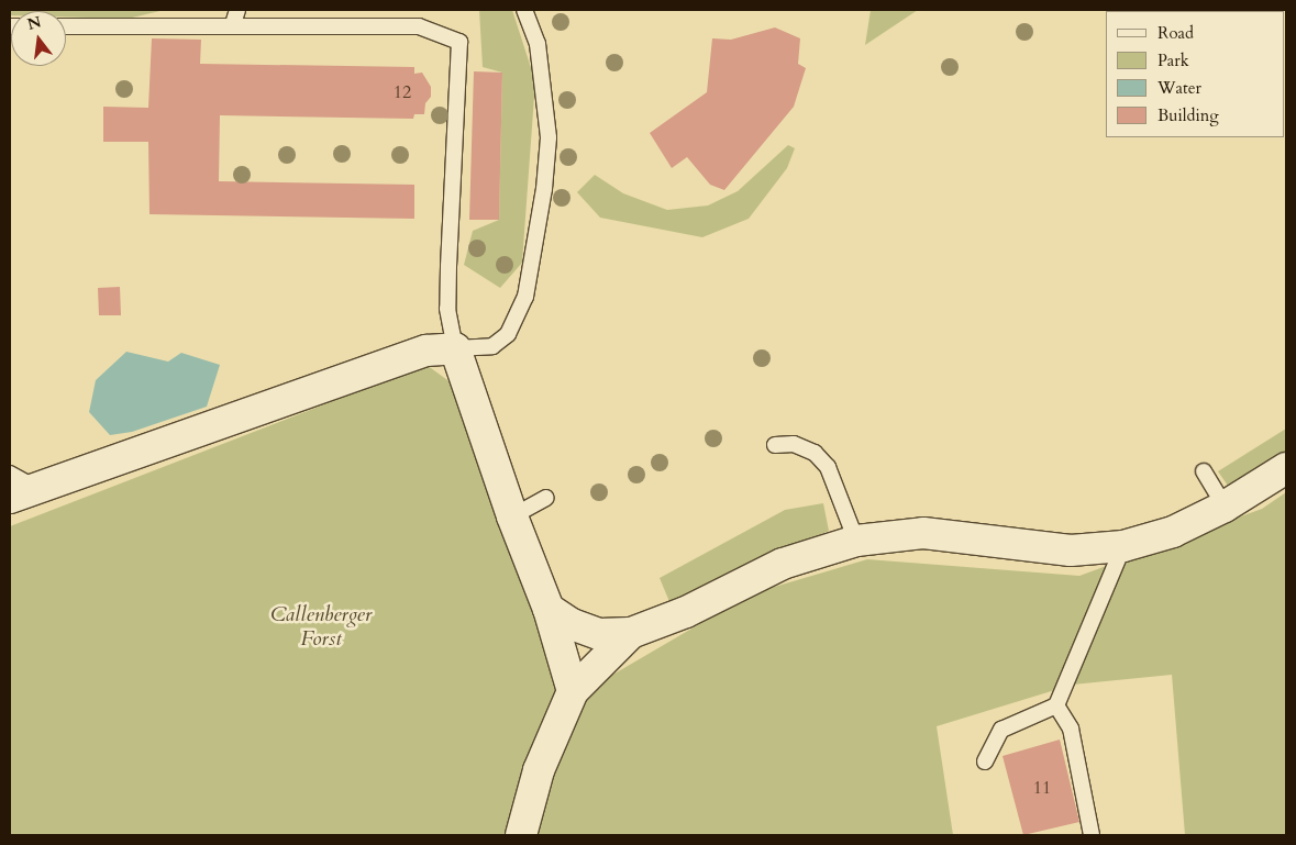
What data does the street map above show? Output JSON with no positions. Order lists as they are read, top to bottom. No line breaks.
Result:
{"parks":["Callenberger Forst"],"house_numbers":["12","11"],"legend":["Road","Park","Water","Building"],"north":"top"}
